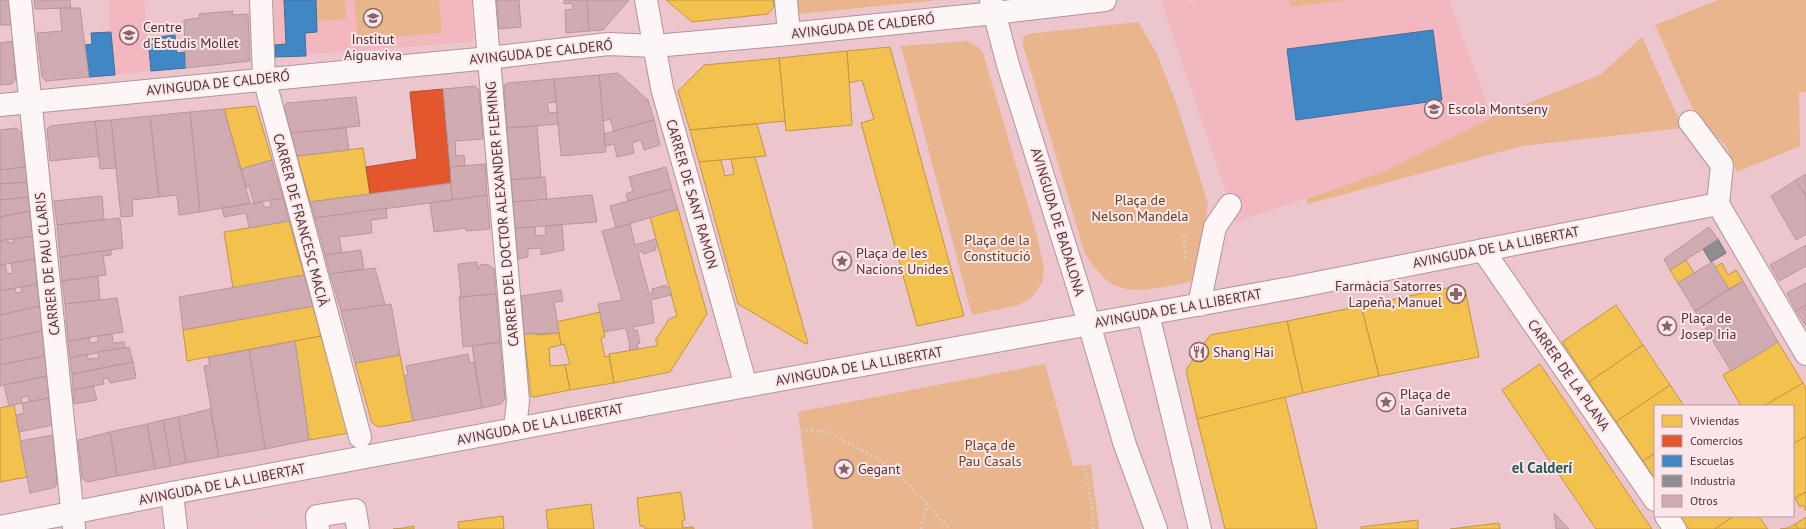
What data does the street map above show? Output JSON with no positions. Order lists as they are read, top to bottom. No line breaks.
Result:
{"streets":{"street":["AVINGUDA DE CALDERÓ","CARRER DE SANT RAMON","CARRER DEL DOCTOR ALEXANDER FLEMING","CARRER DE FRANCESC MACIÀ","AVINGUDA DE BADALONA","AVINGUDA DE LA LLIBERTAT","CARRER DE PAU CLARIS","CARRER DE LA PLANA"]},"crossings":[["AVINGUDA DE CALDERÓ","CARRER DE SANT RAMON"],["AVINGUDA DE CALDERÓ","CARRER DEL DOCTOR ALEXANDER FLEMING"],["AVINGUDA DE CALDERÓ","CARRER DE FRANCESC MACIÀ"],["AVINGUDA DE CALDERÓ","AVINGUDA DE BADALONA"],["AVINGUDA DE CALDERÓ","CARRER DE PAU CLARIS"],["CARRER DE SANT RAMON","AVINGUDA DE LA LLIBERTAT"],["CARRER DEL DOCTOR ALEXANDER FLEMING","AVINGUDA DE LA LLIBERTAT"],["AVINGUDA DE BADALONA","AVINGUDA DE LA LLIBERTAT"],["AVINGUDA DE LA LLIBERTAT","CARRER DE PAU CLARIS"],["AVINGUDA DE LA LLIBERTAT","CARRER DE LA PLANA"]],"districts":["el Calderí"],"parks":["Plaça de Nelson Mandela","Plaça de la Constitució","Plaça de Pau Casals"],"places":{"school or university":["Institut Aiguaviva","Centre d'Estudis Mollet","Escola Montseny"],"place":["Plaça de les Nacions Unides","Plaça de Josep Iria","Plaça de la Ganiveta","Gegant"],"pharmacy":["Farmàcia Satorres Lapeña, Manuel"],"restaurant":["Shang Hai"]},"legend":["Viviendas","Comercios","Escuelas","Industria","Otros"]}
